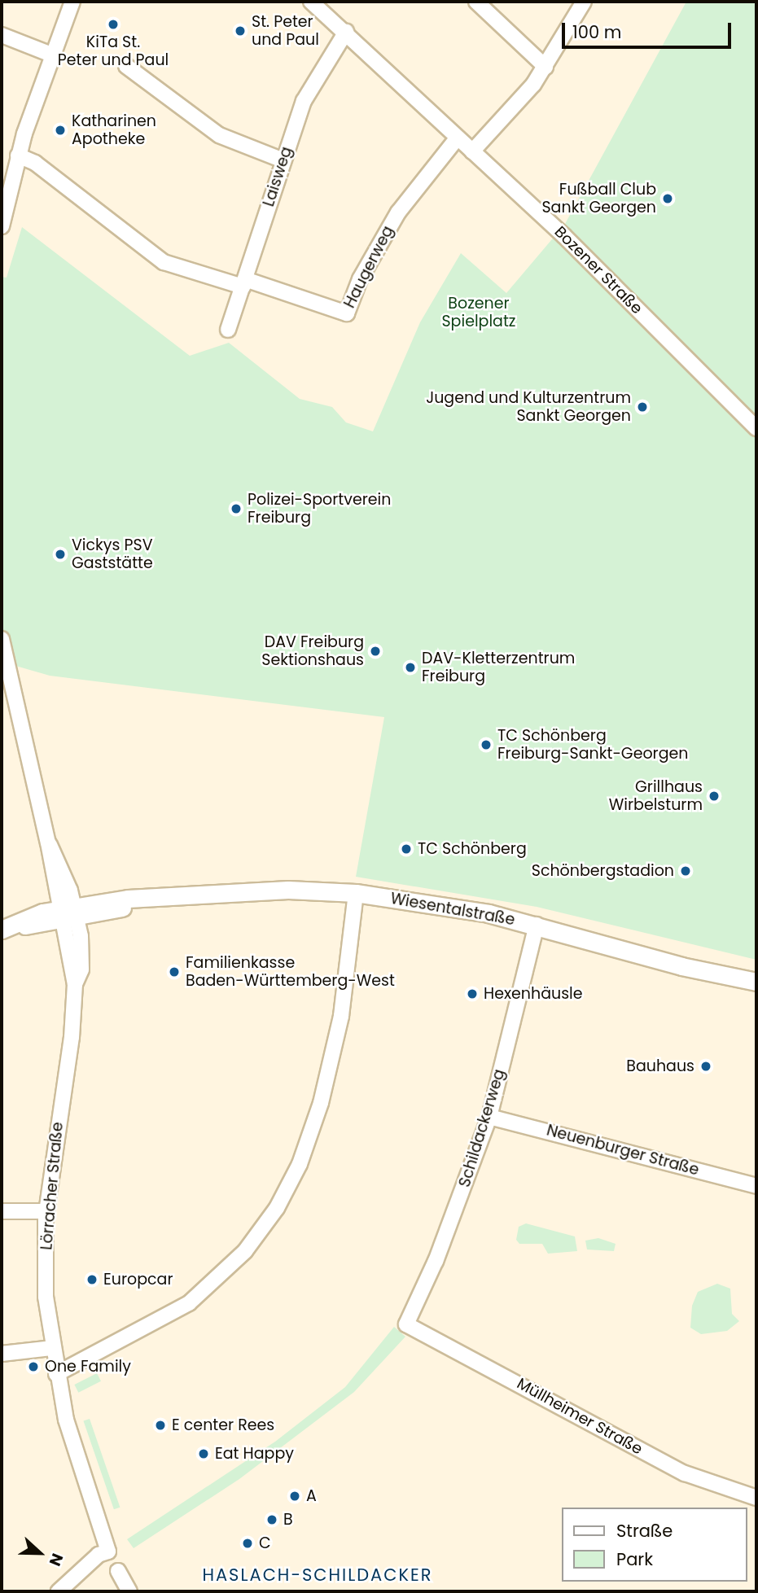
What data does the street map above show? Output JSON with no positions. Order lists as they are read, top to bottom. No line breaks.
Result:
{"streets":{"main road":["Wiesentalstraße"],"street":["Laisweg","Haugerweg","Bozener Straße","Schildackerweg","Neuenburger Straße","Lörracher Straße","Müllheimer Straße"]},"crossings":[["Laisweg","Haugerweg"],["Laisweg","Bozener Straße"],["Haugerweg","Bozener Straße"],["Wiesentalstraße","Schildackerweg"],["Wiesentalstraße","Lörracher Straße"],["Schildackerweg","Neuenburger Straße"],["Schildackerweg","Müllheimer Straße"]],"districts":["HASLACH-SCHILDACKER"],"parks":["Bozener Spielplatz"],"places":["KiTa St. Peter und Paul","St. Peter und Paul","Katharinen Apotheke","Fußball Club Sankt Georgen","Jugend und Kulturzentrum Sankt Georgen","Polizei-Sportverein Freiburg","Vickys PSV Gaststätte","DAV Freiburg Sektionshaus","DAV-Kletterzentrum Freiburg","TC Schönberg Freiburg-Sankt-Georgen","Grillhaus Wirbelsturm","TC Schönberg","Schönbergstadion","Familienkasse Baden-Württemberg-West","Hexenhäusle","Bauhaus","Europcar","One Family","E center Rees","Eat Happy","A","B","C"],"legend":["Straße","Park"],"scale_bar":"100 m","north":"right"}
